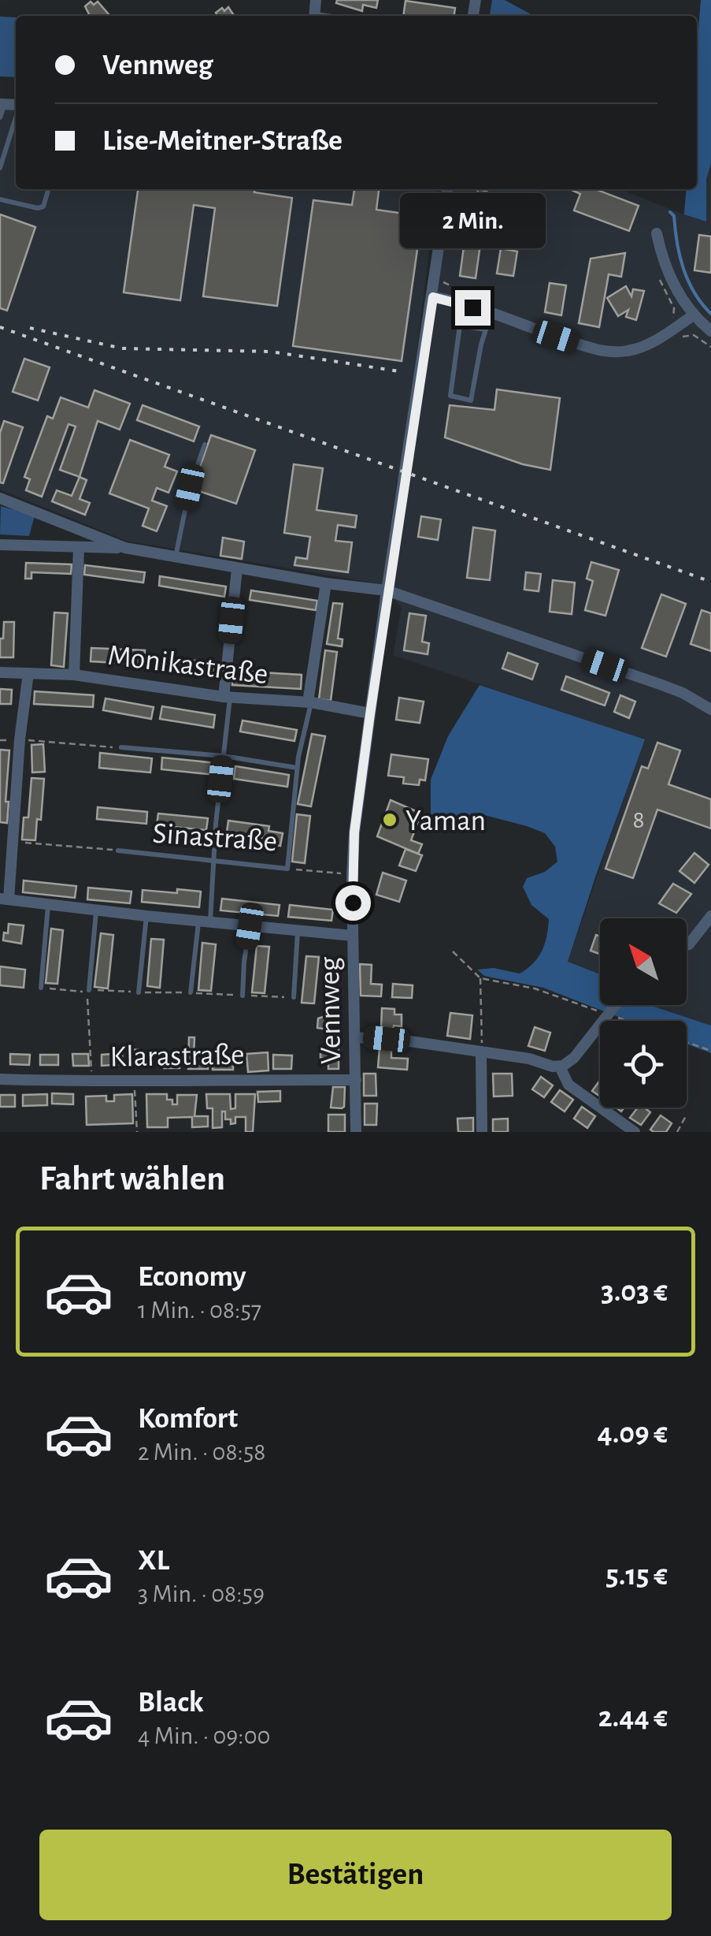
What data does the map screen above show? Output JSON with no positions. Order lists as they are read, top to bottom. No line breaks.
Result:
{"streets":{"street":["Monikastraße","Vennweg","Klarastraße"],"lane":["Sinastraße"]},"crossings":[["Monikastraße","Sinastraße"],["Monikastraße","Vennweg"],["Vennweg","Klarastraße"]],"places":["Yaman"],"house_numbers":["8"],"north":"top left","page":{"banner":["Vennweg","Lise-Meitner-Straße"],"bubble":"2 Min.","heading":"Fahrt wählen","list":[{"name":"Economy","note":"1 Min. · 08:57","value":"3.03 €"},{"name":"Komfort","note":"2 Min. · 08:58","value":"4.09 €"},{"name":"XL","note":"3 Min. · 08:59","value":"5.15 €"},{"name":"Black","note":"4 Min. · 09:00","value":"2.44 €"}],"buttons":"Bestätigen"}}
